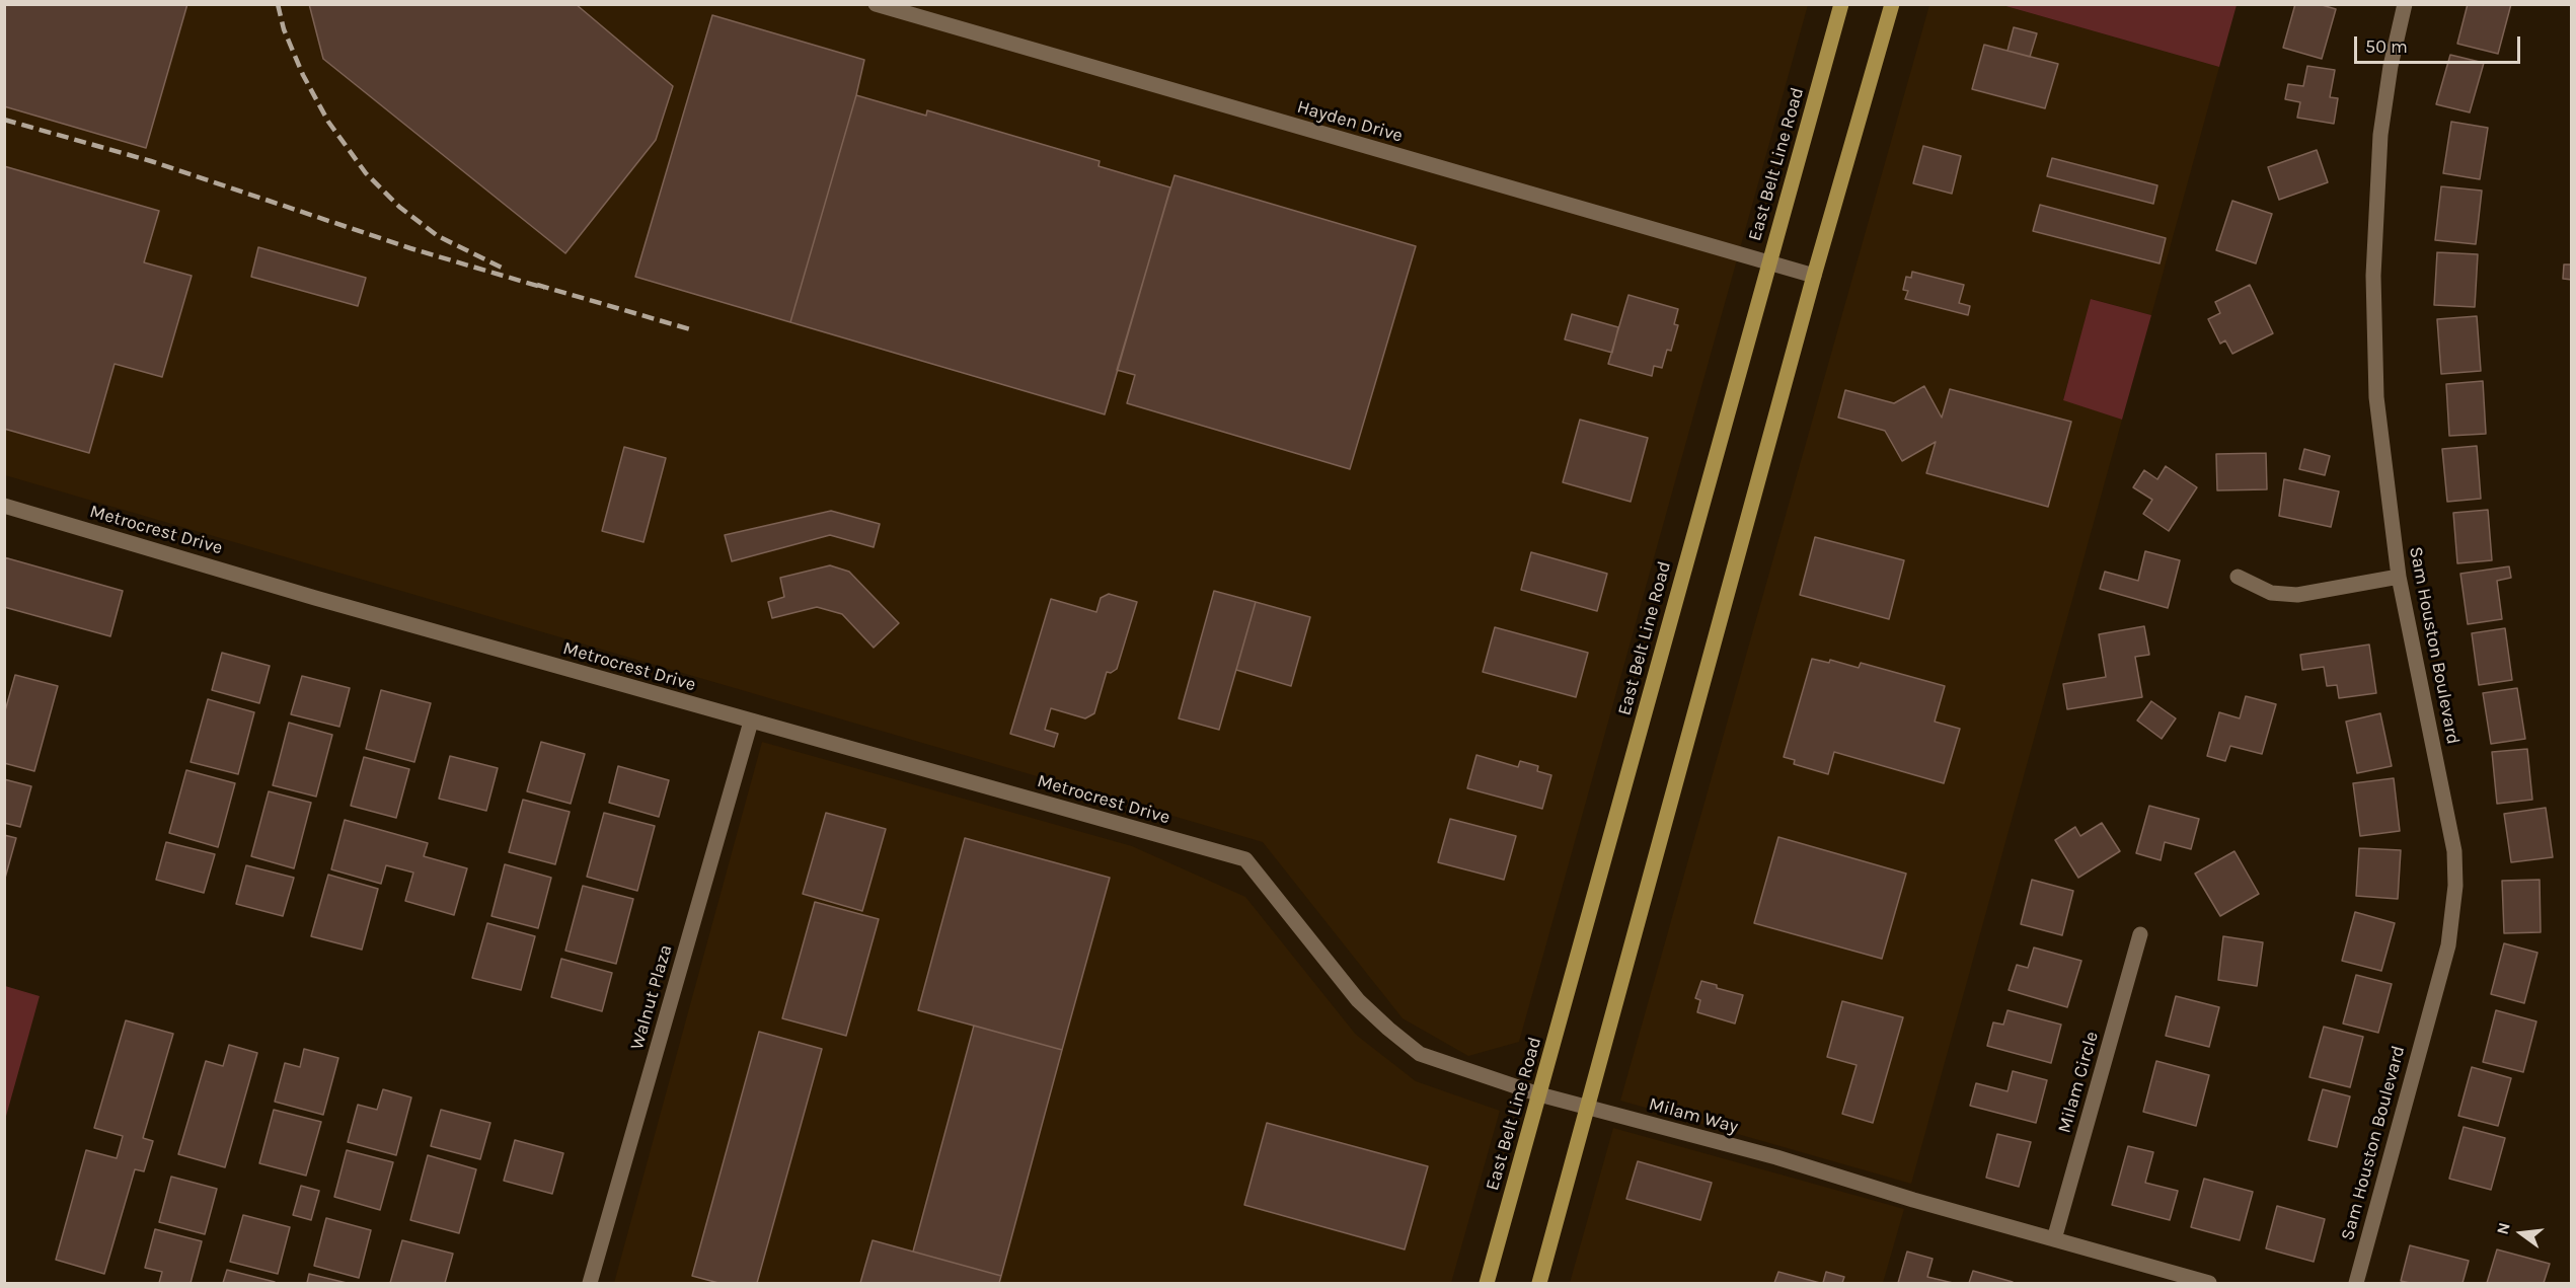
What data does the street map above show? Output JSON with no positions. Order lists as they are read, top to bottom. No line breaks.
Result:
{"streets":{"main road":["East Belt Line Road"],"street":["Hayden Drive","Metrocrest Drive","Sam Houston Boulevard","Walnut Plaza","Milam Circle","Milam Way"]},"crossings":[["Hayden Drive","East Belt Line Road"],["East Belt Line Road","Milam Way"],["Metrocrest Drive","Walnut Plaza"],["Metrocrest Drive","Milam Way"],["Milam Circle","Milam Way"]],"scale_bar":"50 m","north":"left"}
